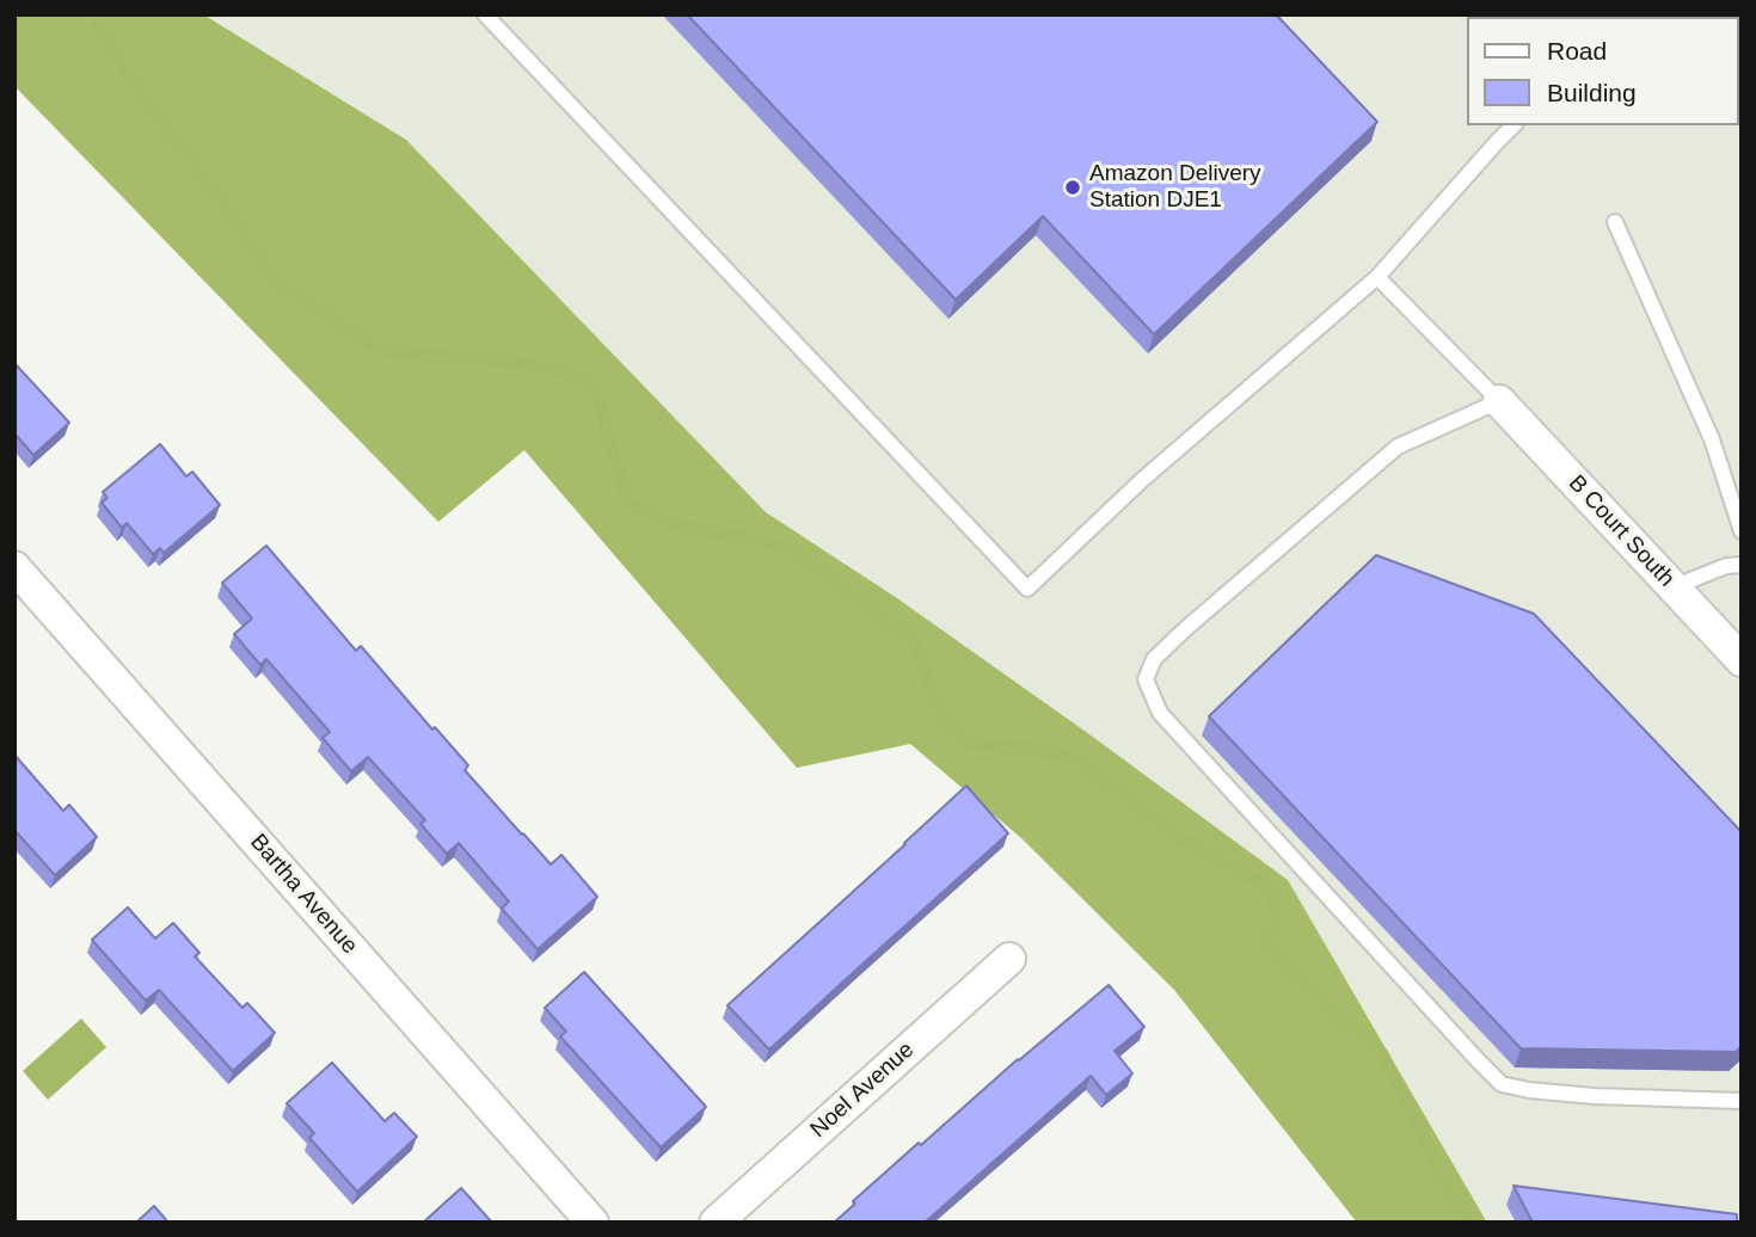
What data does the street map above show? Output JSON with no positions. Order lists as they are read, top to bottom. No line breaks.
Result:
{"streets":{"street":["B Court South","Bartha Avenue","Noel Avenue"]},"places":["Amazon Delivery Station DJE1"],"legend":["Road","Building"]}
